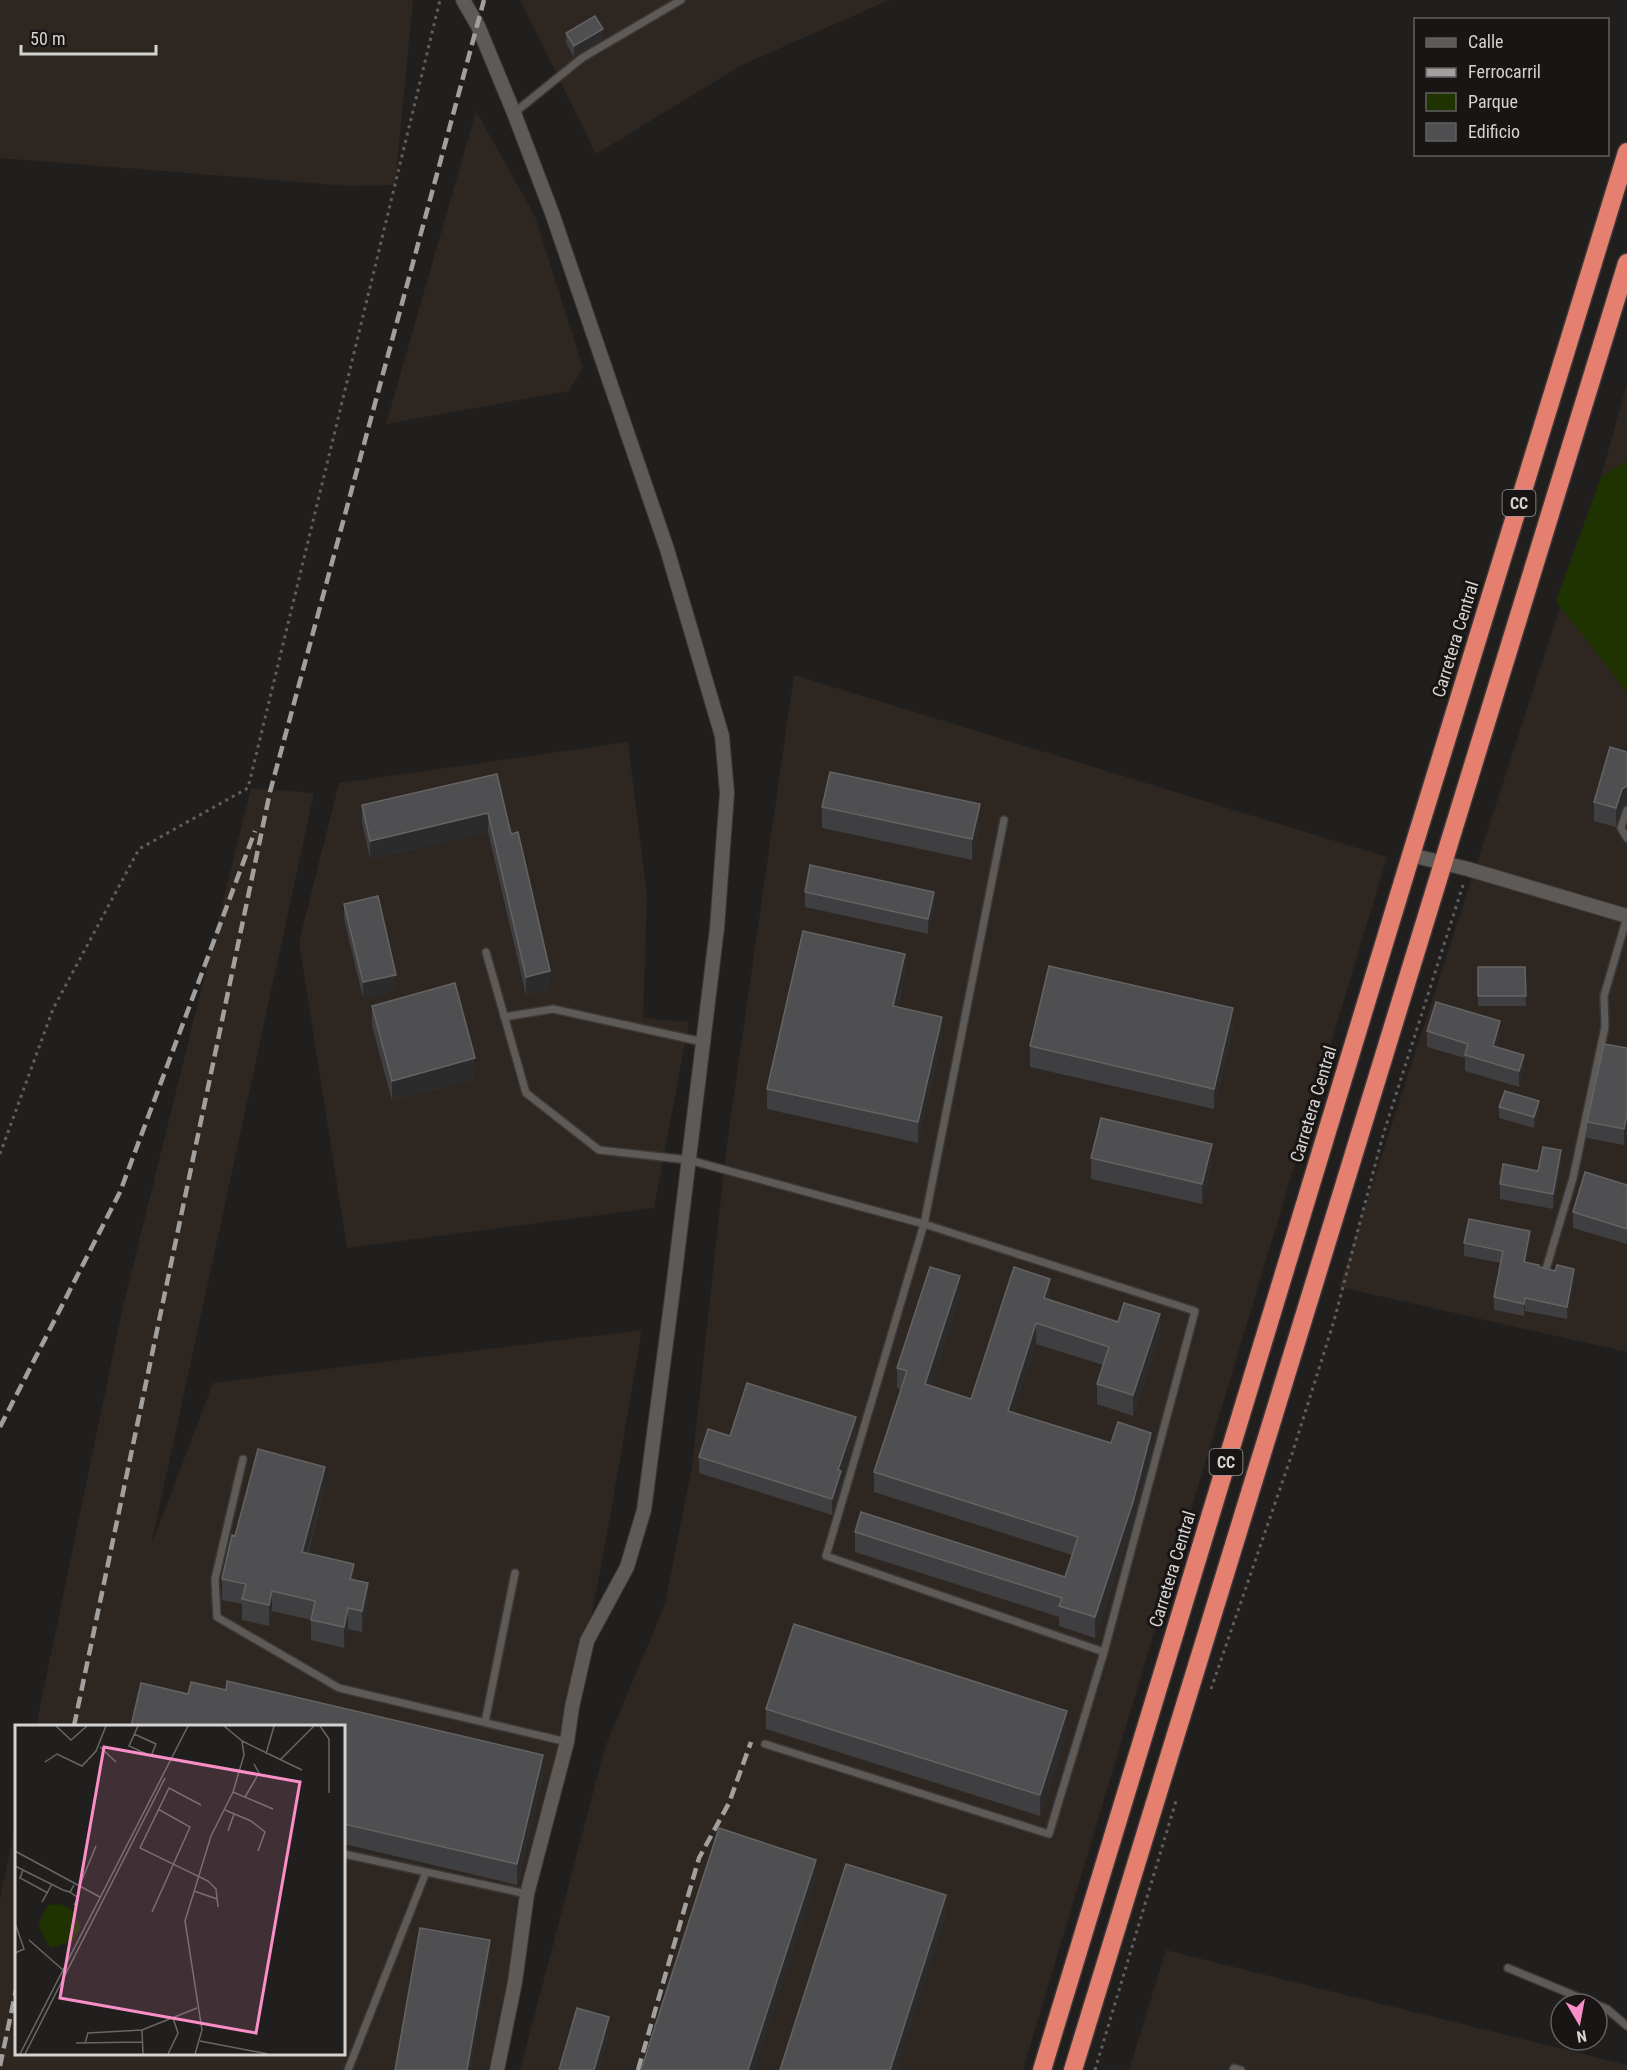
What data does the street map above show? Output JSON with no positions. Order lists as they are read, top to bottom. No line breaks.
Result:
{"streets":{"highway":["CC","Carretera Central"]},"legend":["Calle","Ferrocarril","Parque","Edificio"],"scale_bar":"50 m","north":"bottom"}
